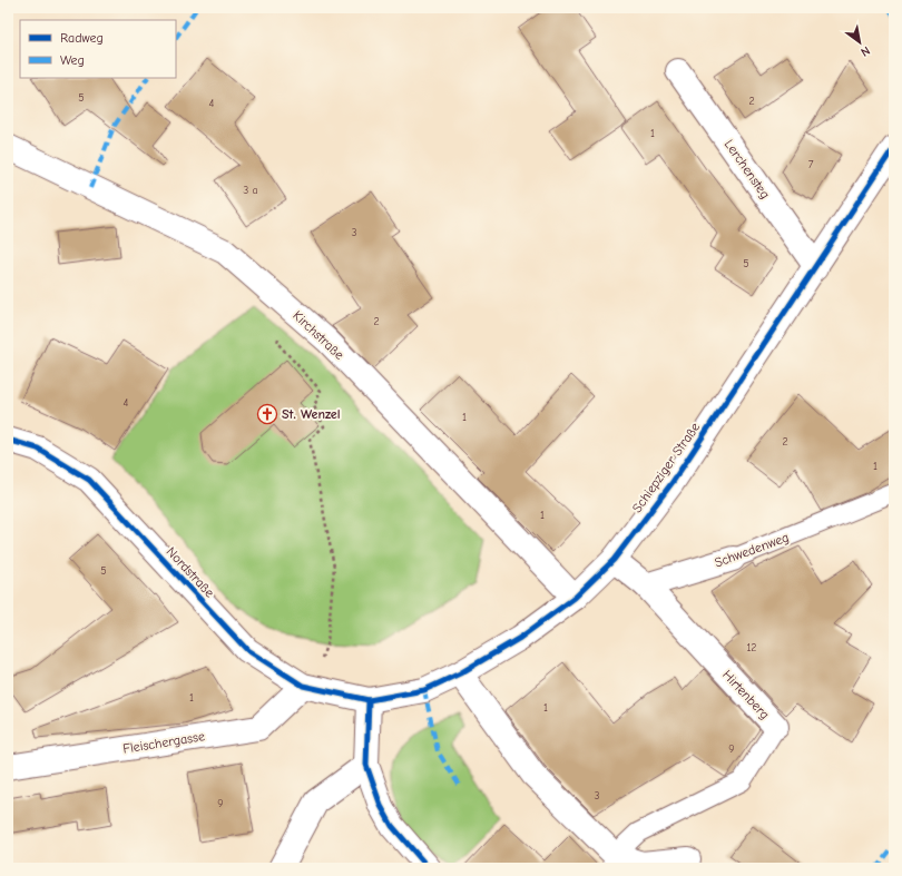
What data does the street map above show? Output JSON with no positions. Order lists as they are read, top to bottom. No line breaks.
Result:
{"streets":{"street":["Lerchensteg","Kirchstraße","Schiepziger Straße","Schwedenweg","Nordstraße","Hirtenberg","Fleischergasse"]},"crossings":[["Lerchensteg","Schiepziger Straße"],["Kirchstraße","Schiepziger Straße"],["Schiepziger Straße","Nordstraße"],["Schwedenweg","Hirtenberg"],["Nordstraße","Fleischergasse"]],"places":{"church":["St. Wenzel"]},"house_numbers":["5","2","4","1","7","3 a","3","5","2","4","1","2","1","1","5","12","1","1","9","3","9"],"legend":["Radweg","Weg"],"north":"bottom right"}
